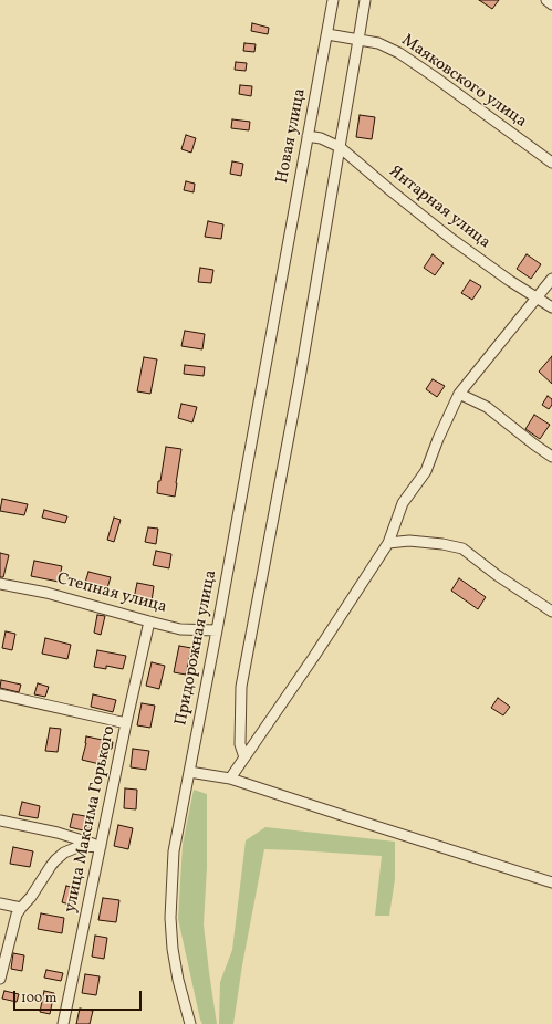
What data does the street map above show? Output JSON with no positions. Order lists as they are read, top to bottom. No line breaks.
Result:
{"streets":{"street":["Маяковского улица","Новая улица","Янтарная улица","Степная улица","Придорожная улица","улица Максима Горького"]},"crossings":[["Маяковского улица","Новая улица"],["Новая улица","Янтарная улица"],["Новая улица","Придорожная улица"],["Степная улица","Придорожная улица"],["Степная улица","улица Максима Горького"]],"scale_bar":"100 m"}
